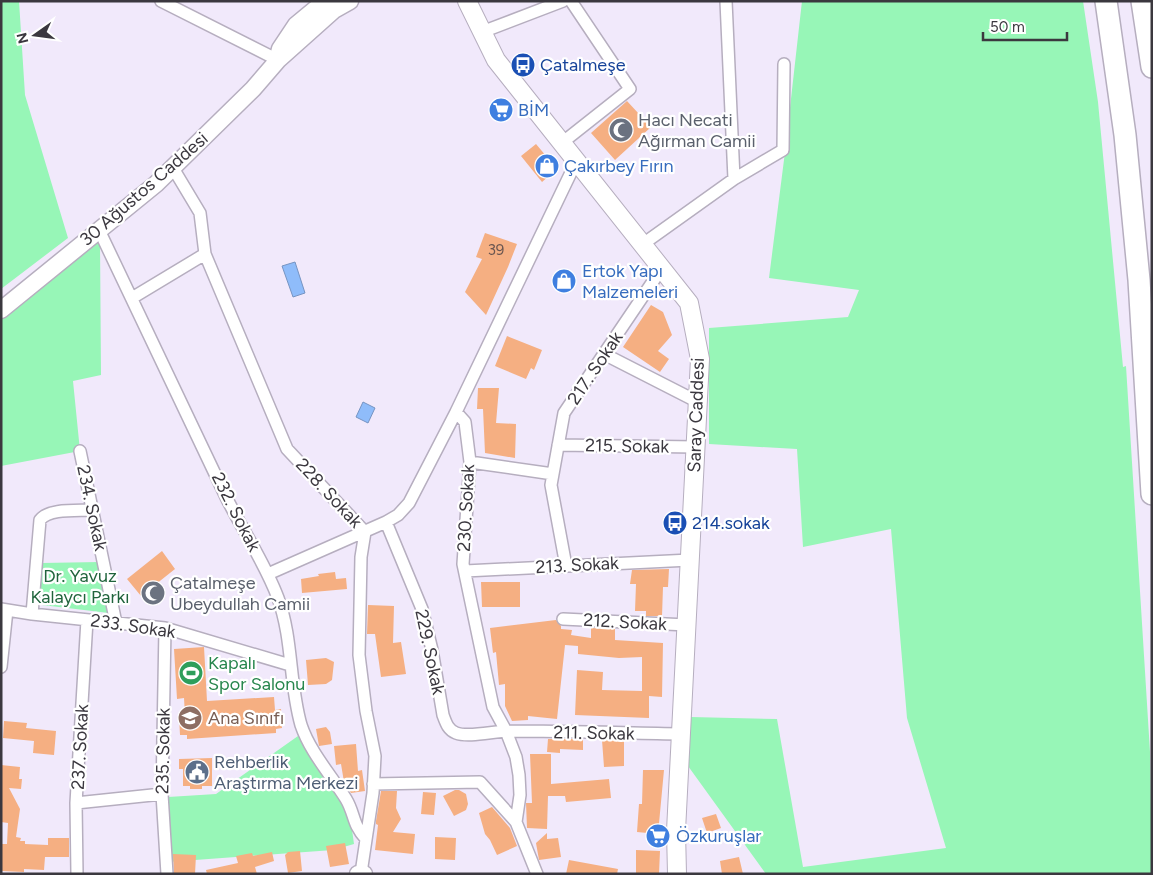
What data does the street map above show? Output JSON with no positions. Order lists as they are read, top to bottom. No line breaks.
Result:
{"streets":{"main road":["30 Ağustos Caddesi","Saray Caddesi"],"street":["217. Sokak","215. Sokak","228. Sokak","234. Sokak","230. Sokak","232. Sokak","213. Sokak","212. Sokak","233. Sokak","229. Sokak","211. Sokak","237. Sokak","235. Sokak"]},"crossings":[["30 Ağustos Caddesi","228. Sokak"],["30 Ağustos Caddesi","232. Sokak"],["217. Sokak","Saray Caddesi"],["217. Sokak","215. Sokak"],["217. Sokak","213. Sokak"],["Saray Caddesi","215. Sokak"],["Saray Caddesi","213. Sokak"],["Saray Caddesi","212. Sokak"],["Saray Caddesi","211. Sokak"],["228. Sokak","232. Sokak"],["234. Sokak","233. Sokak"],["230. Sokak","213. Sokak"],["230. Sokak","229. Sokak"],["230. Sokak","211. Sokak"],["232. Sokak","233. Sokak"],["233. Sokak","237. Sokak"],["233. Sokak","235. Sokak"],["229. Sokak","211. Sokak"]],"parks":["Dr. Yavuz Kalaycı Parkı"],"places":{"bus stop":["Çatalmeşe","214.sokak"],"supermarket":["BİM","Özkuruşlar"],"mosque":["Hacı Necati Ağırman Camii","Çatalmeşe Ubeydullah Camii"],"shop":["Çakırbey Fırın","Ertok Yapı Malzemeleri"],"sports":["Kapalı Spor Salonu"],"school or university":["Ana Sınıfı"],"public building":["Rehberlik Araştırma Merkezi"]},"house_numbers":["39"],"scale_bar":"50 m","north":"left"}
